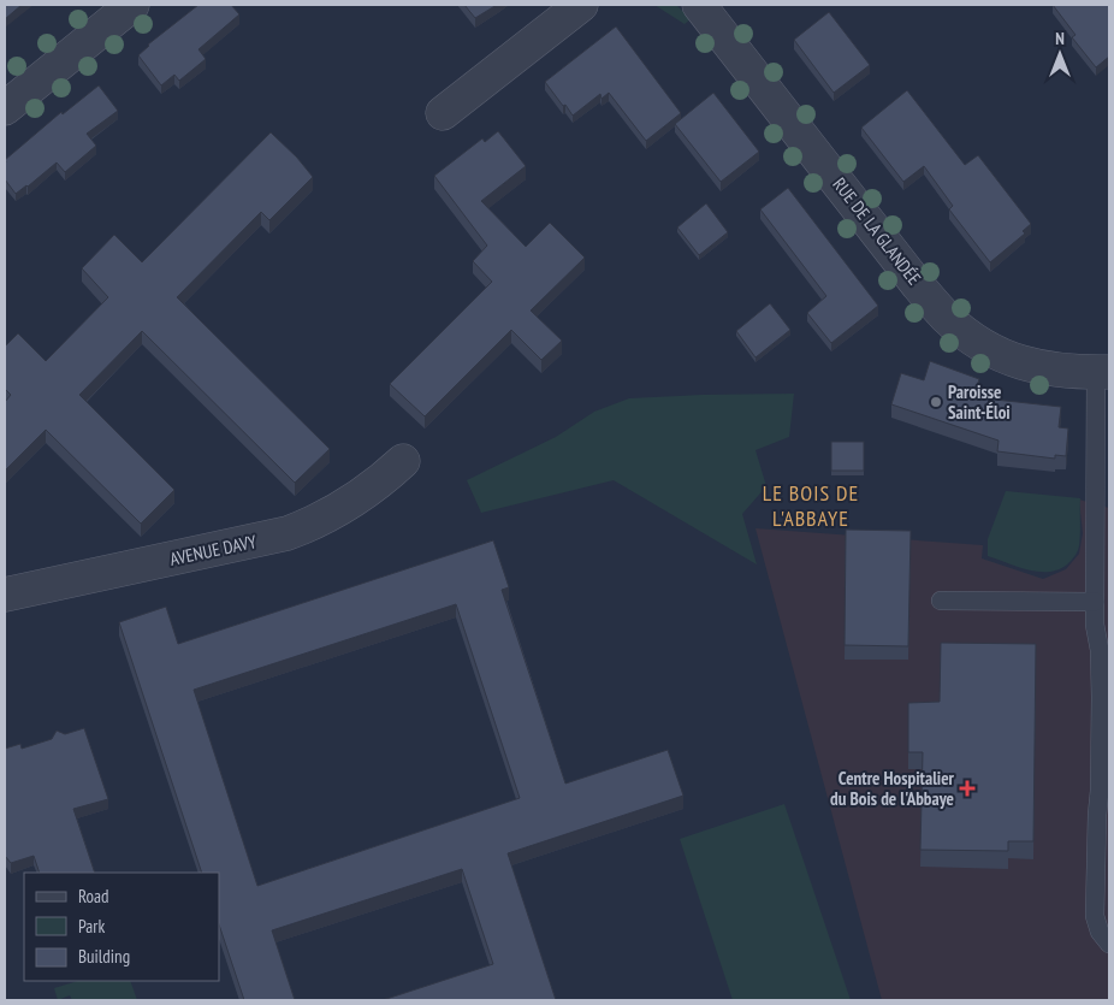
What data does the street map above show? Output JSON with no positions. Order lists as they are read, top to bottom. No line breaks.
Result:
{"streets":{"street":["RUE DE LA GLANDÉE","AVENUE DAVY"]},"districts":["LE BOIS DE L'ABBAYE"],"places":{"other":["Paroisse Saint-Éloi"],"health":["Centre Hospitalier du Bois de l'Abbaye"]},"legend":["Road","Park","Building"],"north":"top"}
